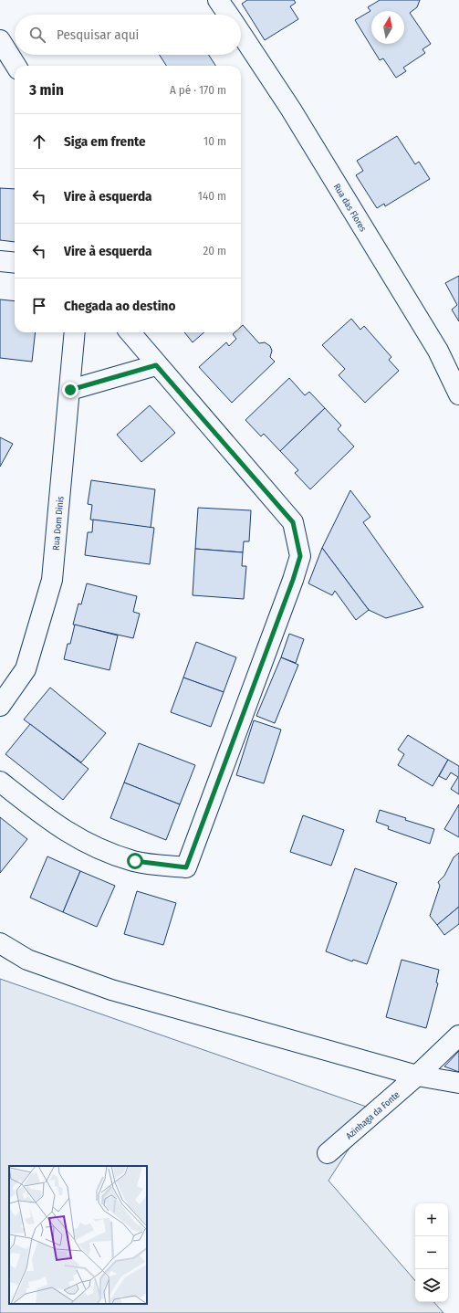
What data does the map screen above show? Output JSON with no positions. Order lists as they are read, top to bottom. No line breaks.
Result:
{"streets":{"street":["Rua das Flores","Rua Dom Dinis","Azinhaga da Fonte"]},"north":"top","page":{"search":"Pesquisar aqui","heading":["3 min","A pé · 170 m"],"list":[["Siga em frente","10 m"],["Vire à esquerda","140 m"],["Vire à esquerda","20 m"],"Chegada ao destino"],"map_buttons":["+","−"]}}
